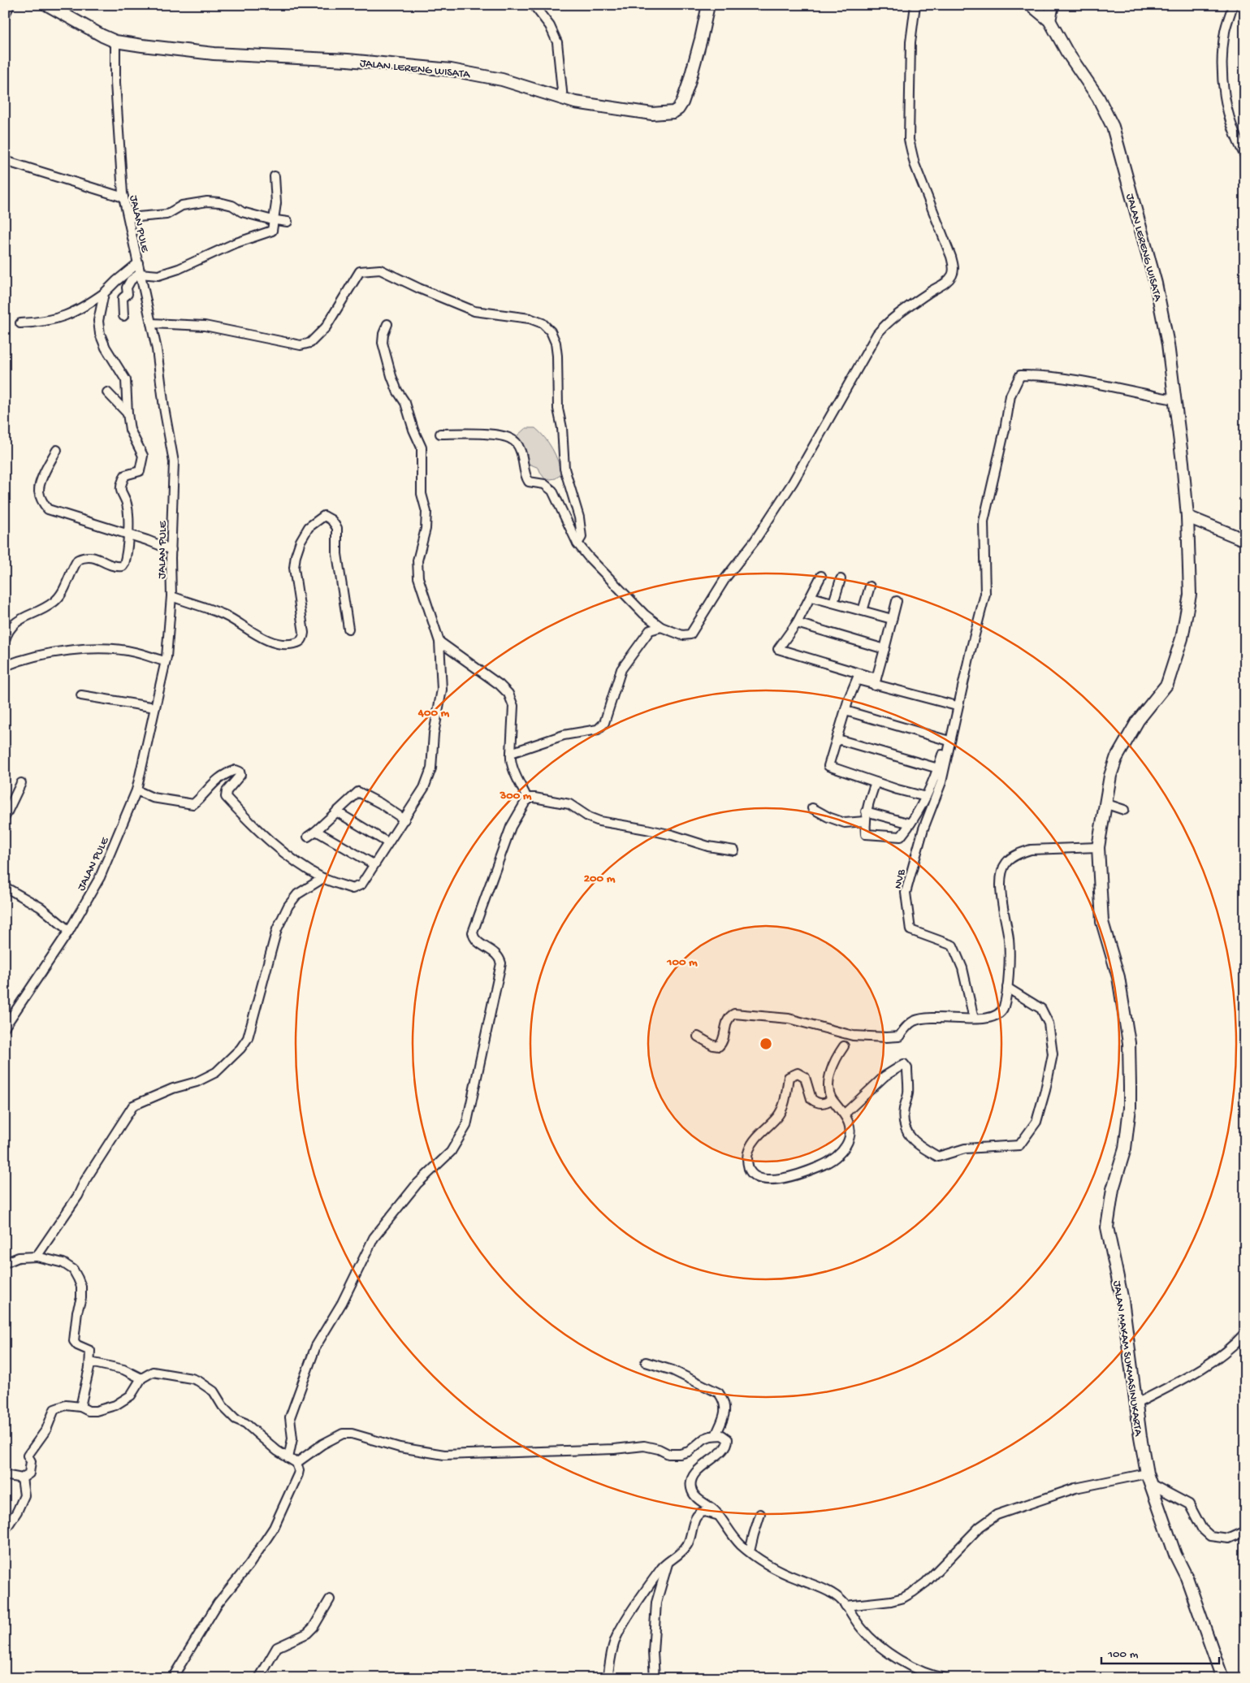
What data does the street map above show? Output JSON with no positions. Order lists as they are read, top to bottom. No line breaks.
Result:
{"streets":{"main road":["JALAN LERENG WISATA","JALAN MAKAM SUKMASINUKARTA"],"street":["JALAN PULE","NVB"]},"crossings":[["JALAN LERENG WISATA","JALAN PULE"],["JALAN LERENG WISATA","JALAN MAKAM SUKMASINUKARTA"]],"scale_bar":"100 m","rings":["400 m","300 m","200 m","100 m"]}
